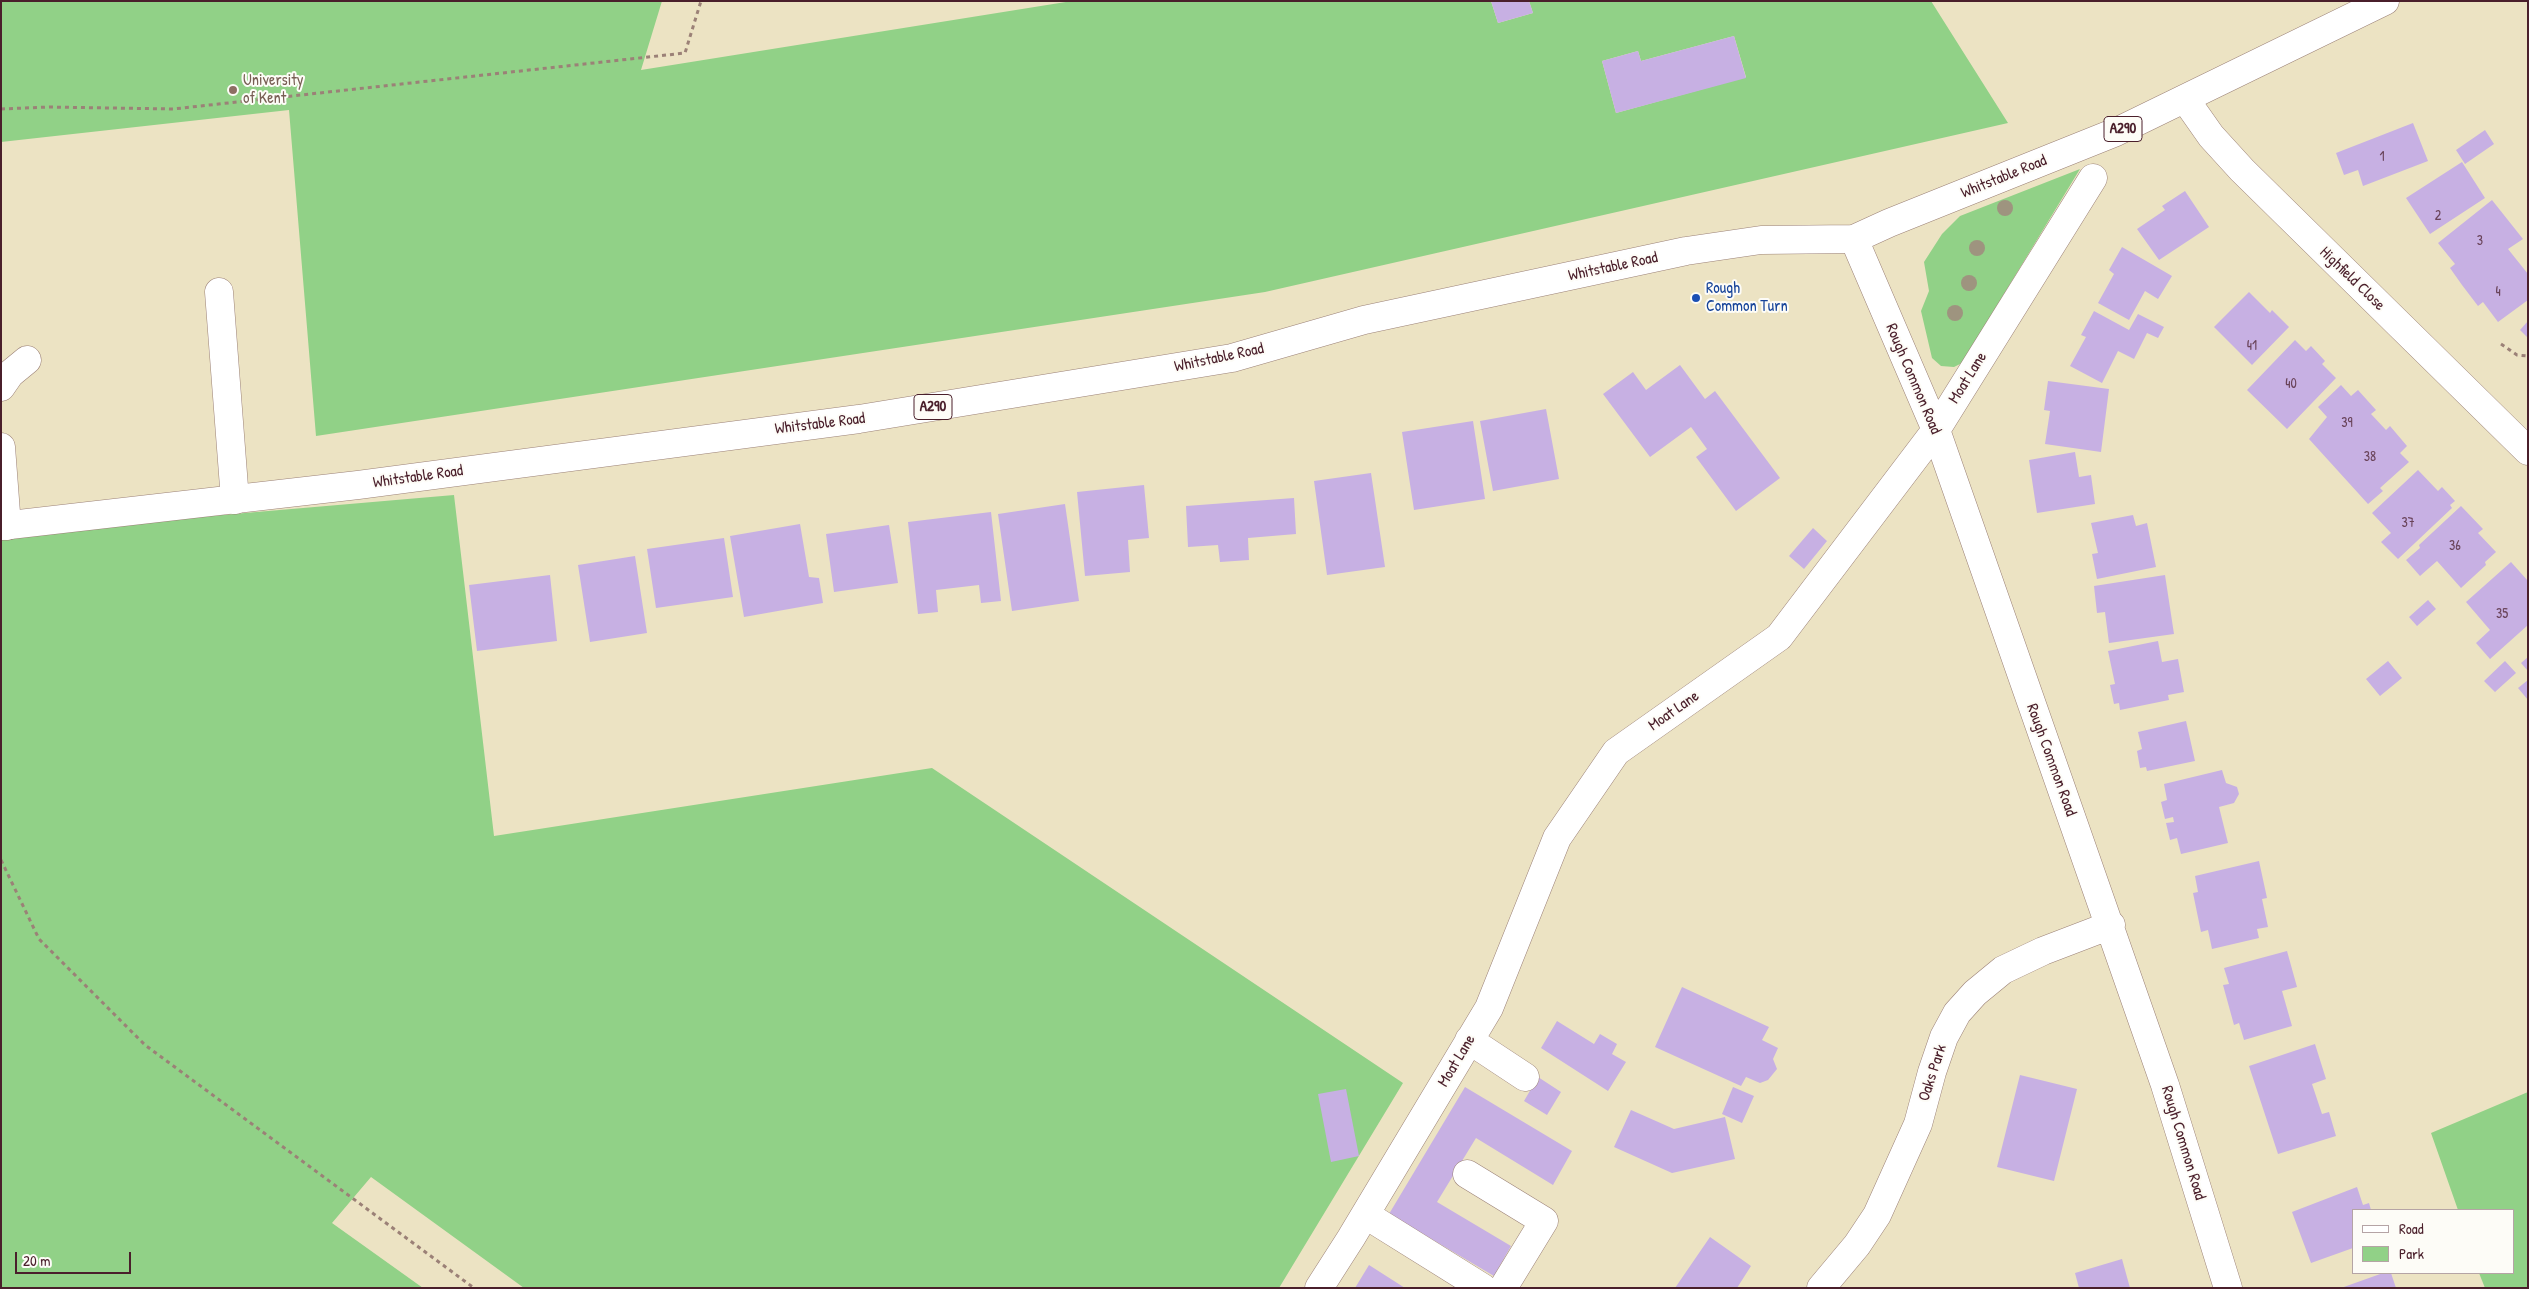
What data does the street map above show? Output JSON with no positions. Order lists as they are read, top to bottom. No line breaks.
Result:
{"streets":{"street":["A290","Whitstable Road","Highfield Close","Moat Lane","Rough Common Road","Oaks Park"]},"crossings":[["Whitstable Road","Highfield Close"],["Whitstable Road","Rough Common Road"],["Moat Lane","Rough Common Road"],["Rough Common Road","Oaks Park"]],"places":["University of Kent","Rough Common Turn"],"house_numbers":["1","2","3","4","41","40","39","38","37","36","35"],"legend":["Road","Park"],"scale_bar":"20 m"}
